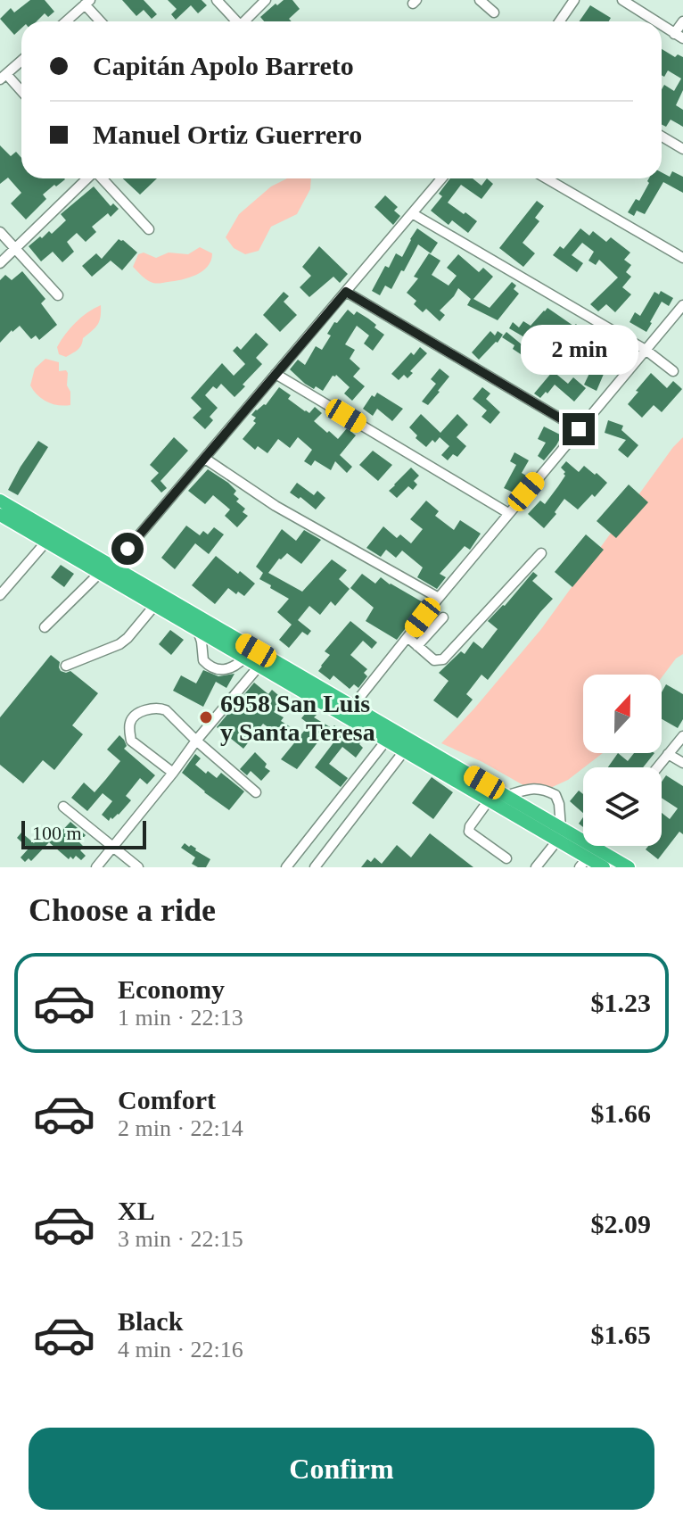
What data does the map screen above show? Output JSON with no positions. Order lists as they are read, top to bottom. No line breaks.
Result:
{"places":["6958 San Luis y Santa Teresa"],"scale_bar":"100 m","north":"top","page":{"banner":["Capitán Apolo Barreto","Manuel Ortiz Guerrero"],"bubble":"2 min","scale":"100 m","heading":"Choose a ride","list":[{"name":"Economy","note":"1 min · 22:13","value":"$1.23"},{"name":"Comfort","note":"2 min · 22:14","value":"$1.66"},{"name":"XL","note":"3 min · 22:15","value":"$2.09"},{"name":"Black","note":"4 min · 22:16","value":"$1.65"}],"buttons":"Confirm"}}
